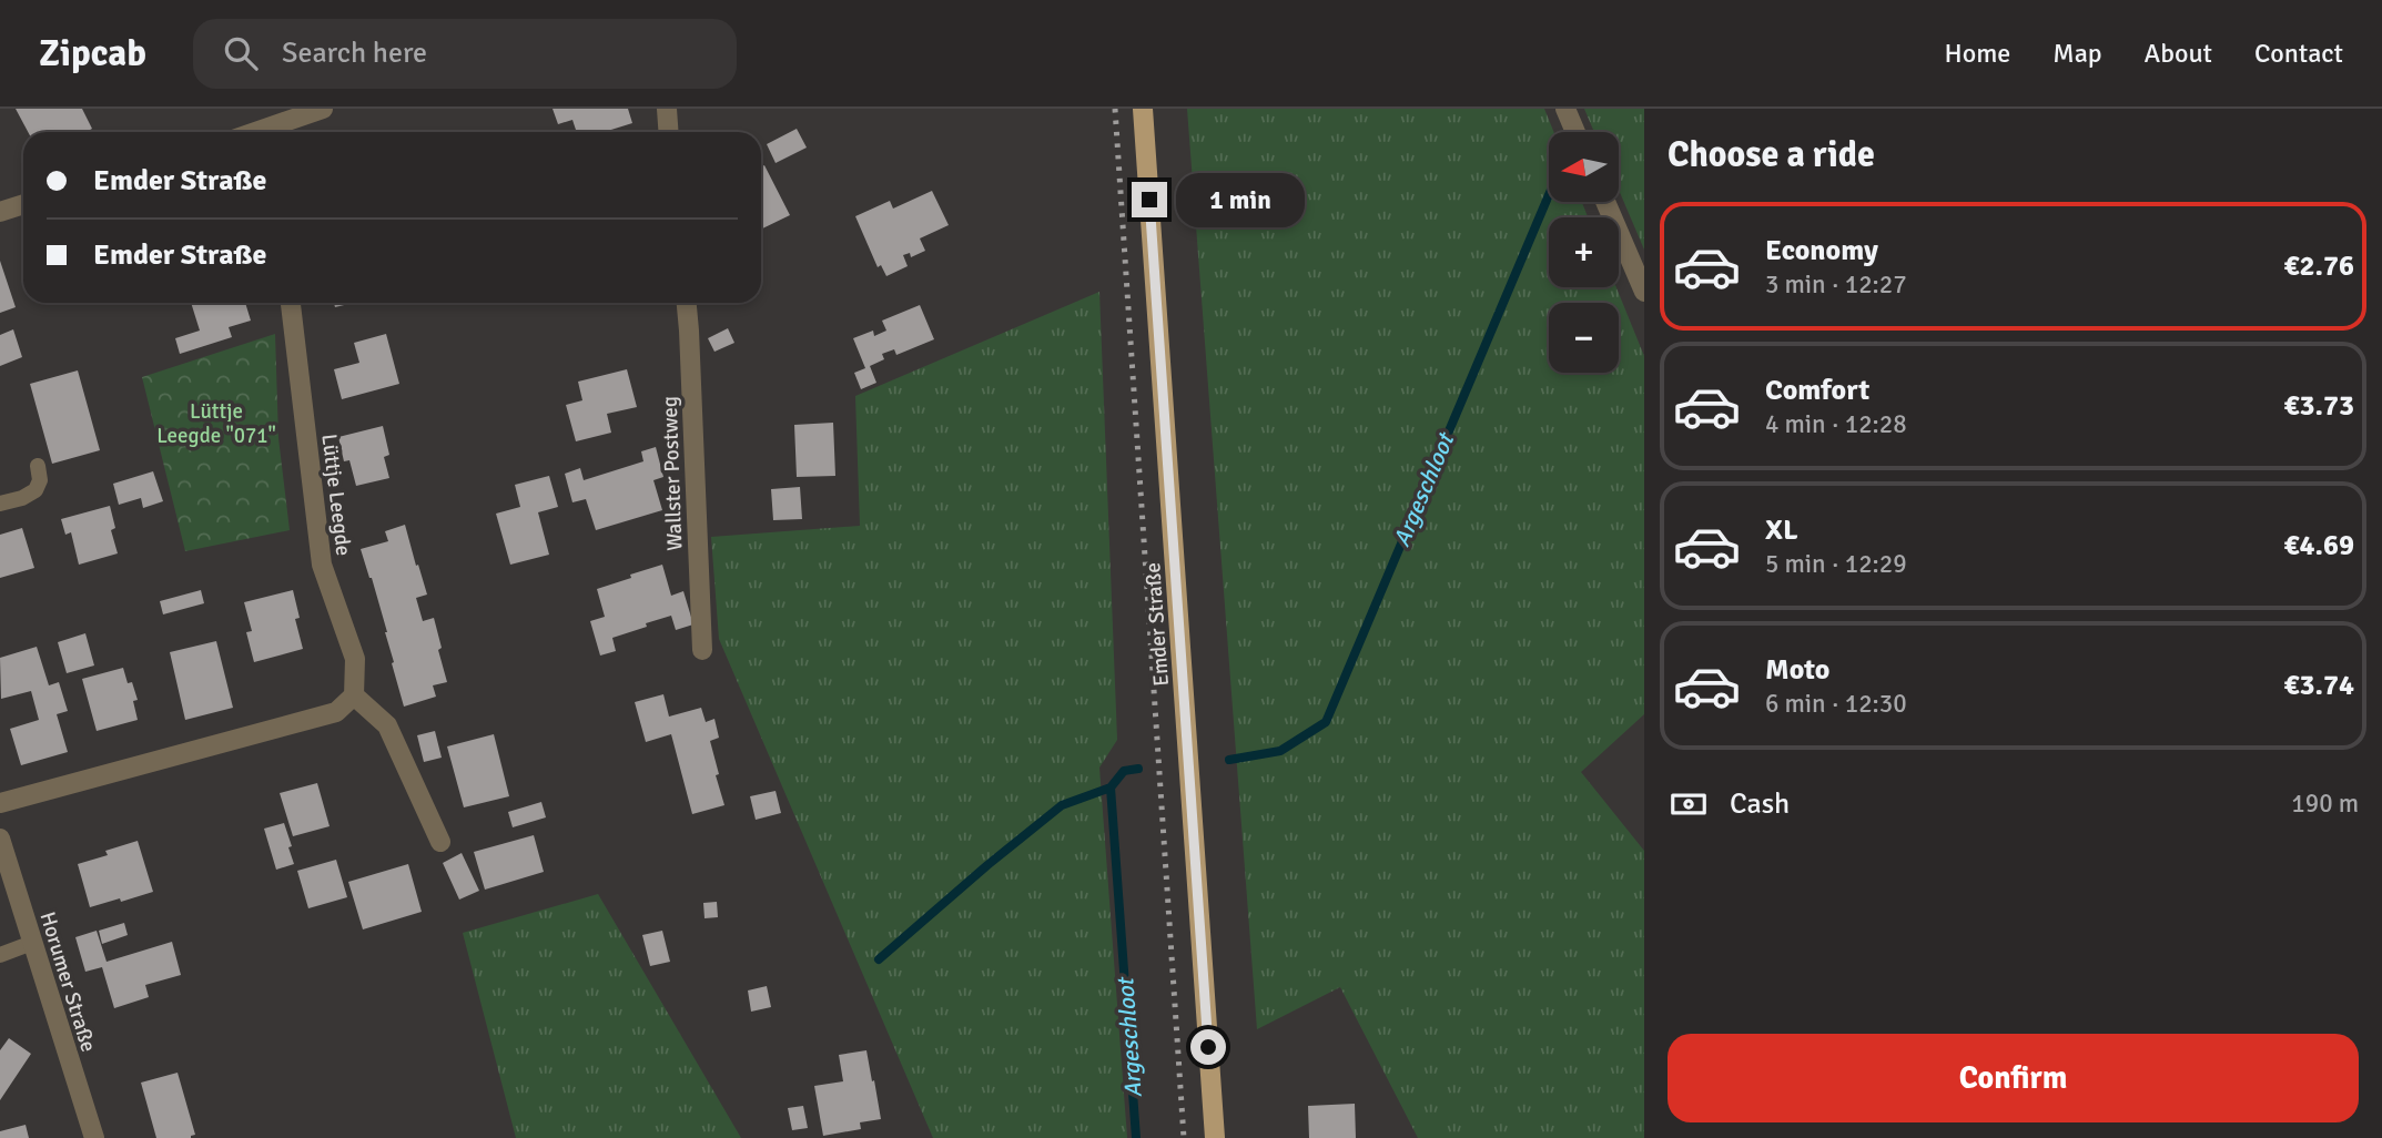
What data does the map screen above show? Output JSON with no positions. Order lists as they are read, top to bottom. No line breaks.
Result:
{"streets":{"main road":["Emder Straße"],"street":["Wallster Postweg","Lüttje Leegde","Horumer Straße"]},"water":["Argeschloot"],"parks":["Lüttje Leegde \"071\""],"north":"left","page":{"header":"Zipcab","search":"Search here","nav":["Home","Map","About","Contact"],"heading":"Choose a ride","map_buttons":["+","−"],"banner":["Emder Straße","Emder Straße"],"bubble":"1 min","list":[{"name":"Economy","note":"3 min · 12:27","value":"€2.76"},{"name":"Comfort","note":"4 min · 12:28","value":"€3.73"},{"name":"XL","note":"5 min · 12:29","value":"€4.69"},{"name":"Moto","note":"6 min · 12:30","value":"€3.74"}],"pay":["Cash","190 m"],"buttons":"Confirm"}}
